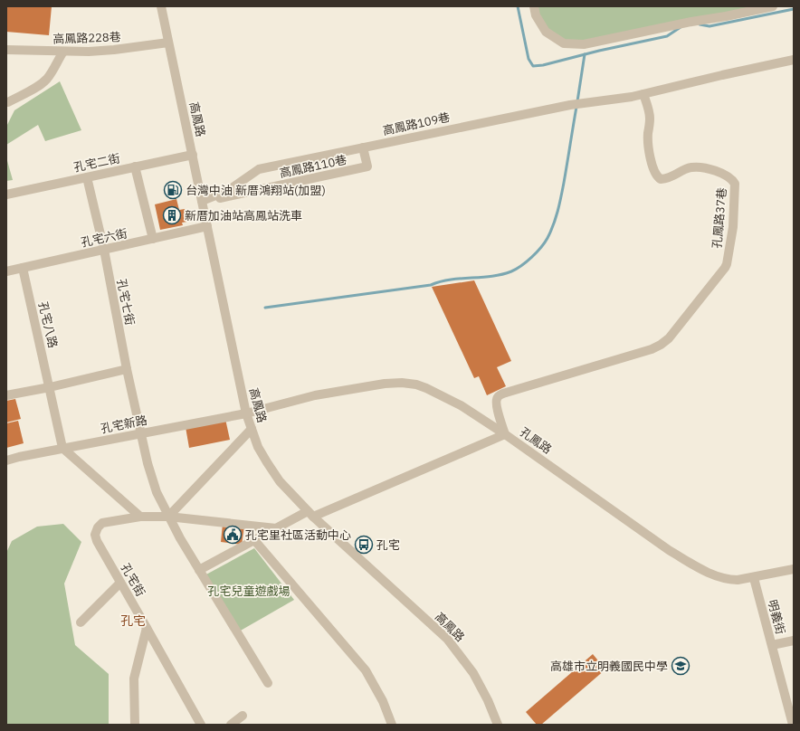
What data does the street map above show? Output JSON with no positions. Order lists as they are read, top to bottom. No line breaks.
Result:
{"streets":{"street":["高鳳路228巷","高鳳路","高鳳路109巷","孔宅二街","高鳳路110巷","孔鳳路37巷","孔宅六街","孔宅七街","孔宅八路","孔宅新路","孔鳳路","孔宅街","明義街"]},"crossings":[["高鳳路228巷","高鳳路"],["高鳳路","高鳳路109巷"],["高鳳路","孔宅二街"],["高鳳路","高鳳路110巷"],["高鳳路","孔宅六街"],["高鳳路","孔宅新路"],["高鳳路","孔鳳路"],["高鳳路109巷","高鳳路110巷"],["高鳳路109巷","孔鳳路37巷"],["孔宅二街","孔宅七街"],["孔鳳路37巷","孔鳳路"],["孔宅六街","孔宅七街"],["孔宅六街","孔宅八路"],["孔宅七街","孔宅新路"],["孔宅八路","孔宅新路"],["孔宅新路","孔鳳路"],["孔鳳路","明義街"]],"districts":["孔宅"],"parks":["孔宅兒童遊戲場"],"places":{"fuel station":["台灣中油 新厝鴻翔站(加盟)"],"building":["新厝加油站高鳳站洗車"],"public building":["孔宅里社區活動中心"],"bus stop":["孔宅"],"school or university":["高雄市立明義國民中學"]}}
